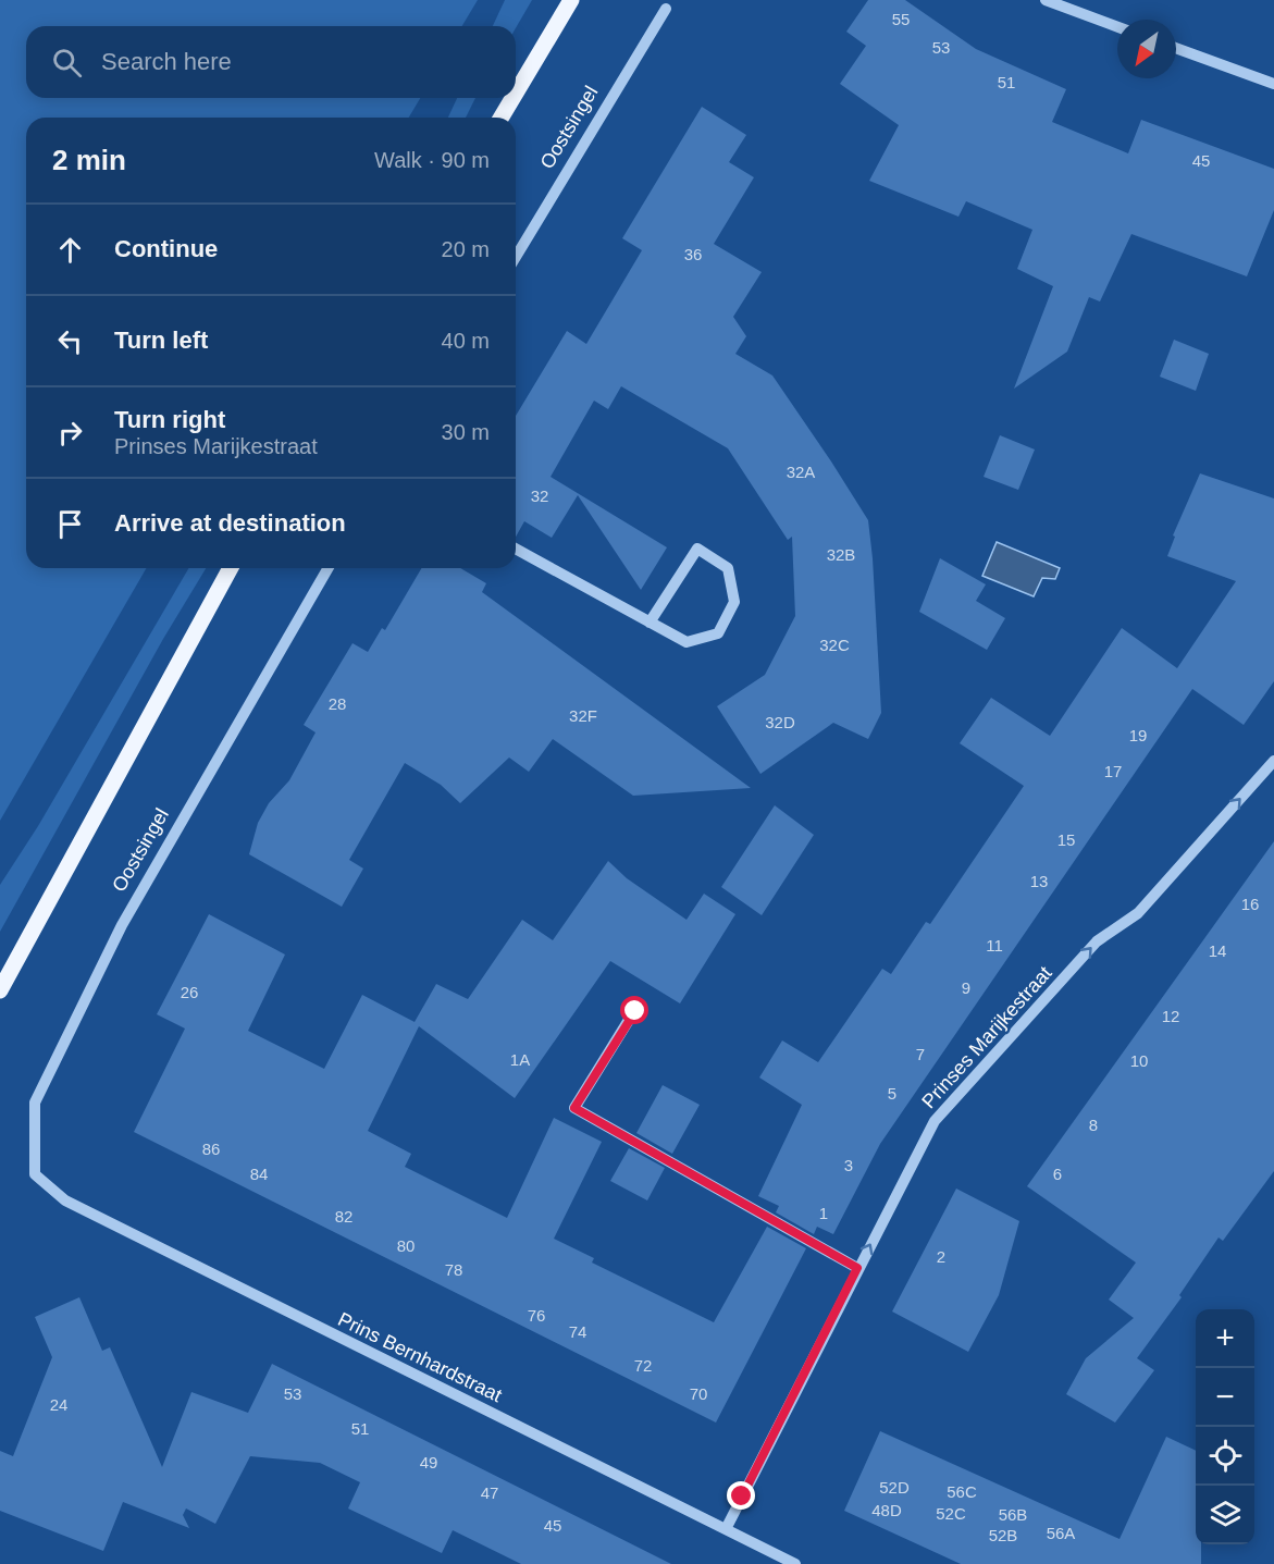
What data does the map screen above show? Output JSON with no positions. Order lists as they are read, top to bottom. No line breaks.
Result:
{"streets":{"street":["Oostsingel","Prinses Marijkestraat","Prins Bernhardstraat"]},"crossings":[["Oostsingel","Prins Bernhardstraat"],["Prinses Marijkestraat","Prins Bernhardstraat"]],"one_way":["Prinses Marijkestraat"],"house_numbers":["55","53","51","45","36","32A","32","32B","32C","28","32F","32D","19","17","15","13","16","11","14","9","26","12","7","1A","10","5","8","86","3","84","6","1","82","80","2","78","76","74","72","53","70","24","51","49","52D","56C","47","48D","52C","56B","45","56A","52B"],"north":"bottom left","page":{"search":"Search here","heading":["2 min","Walk · 90 m"],"list":[["Continue","20 m"],["Turn left","40 m"],["Turn right","Prinses Marijkestraat","30 m"],"Arrive at destination"],"map_buttons":["+","−"]}}
